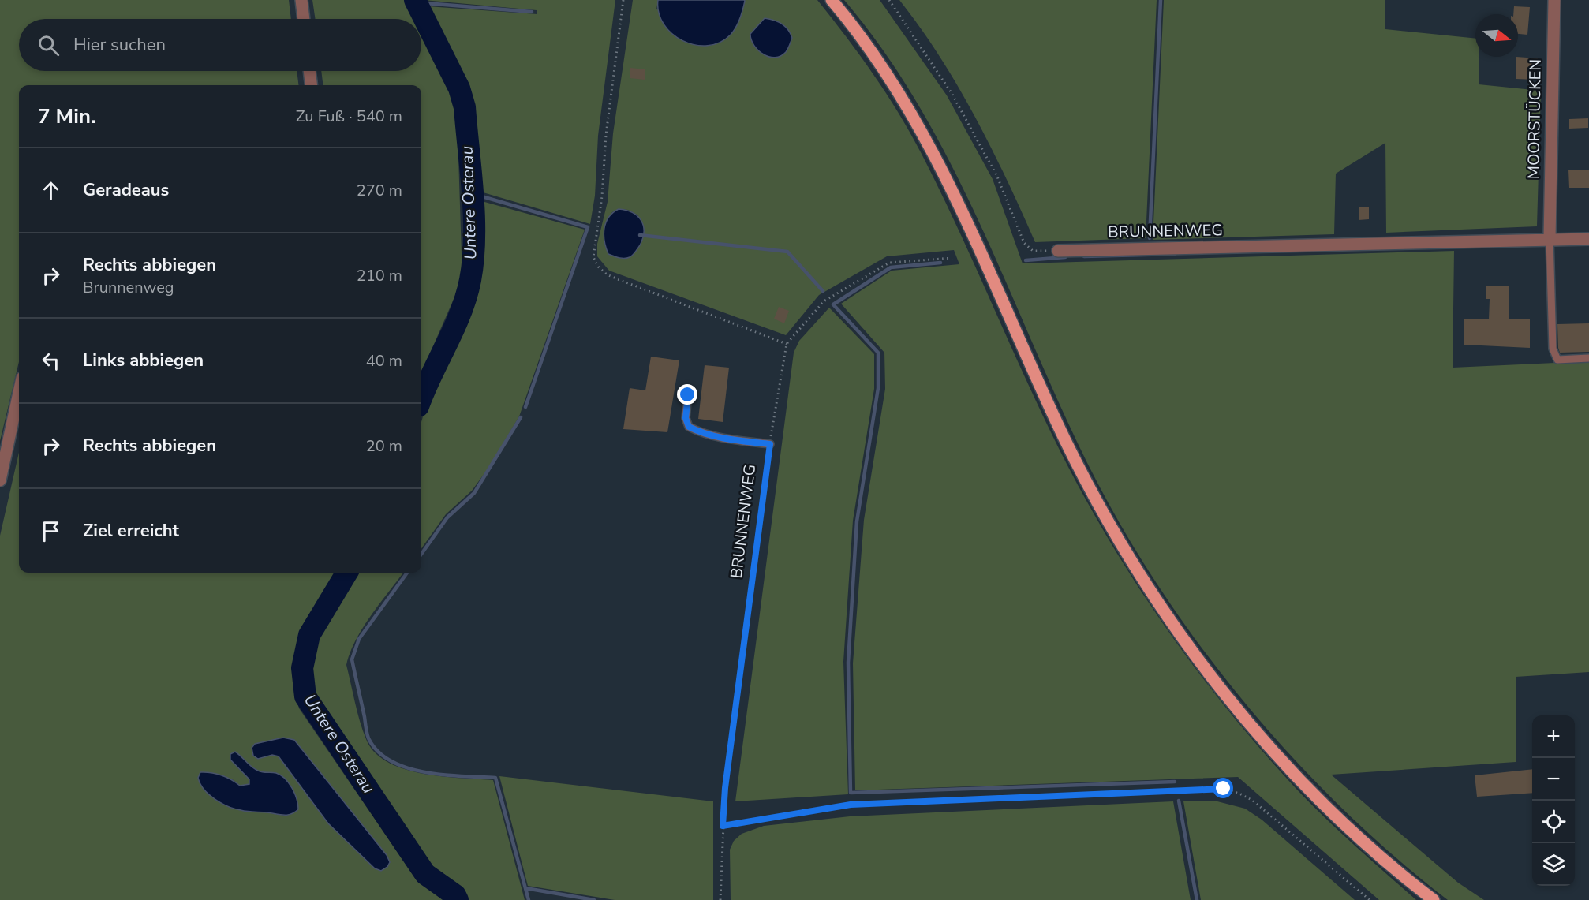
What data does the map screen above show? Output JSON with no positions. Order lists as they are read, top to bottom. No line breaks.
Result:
{"streets":{"street":["MOORSTÜCKEN","BRUNNENWEG"]},"crossings":[["MOORSTÜCKEN","BRUNNENWEG"]],"water":["Untere Osterau"],"north":"right","page":{"search":"Hier suchen","heading":["7 Min.","Zu Fuß · 540 m"],"list":[["Geradeaus","270 m"],["Rechts abbiegen","Brunnenweg","210 m"],["Links abbiegen","40 m"],["Rechts abbiegen","20 m"],"Ziel erreicht"],"map_buttons":["+","−"]}}
